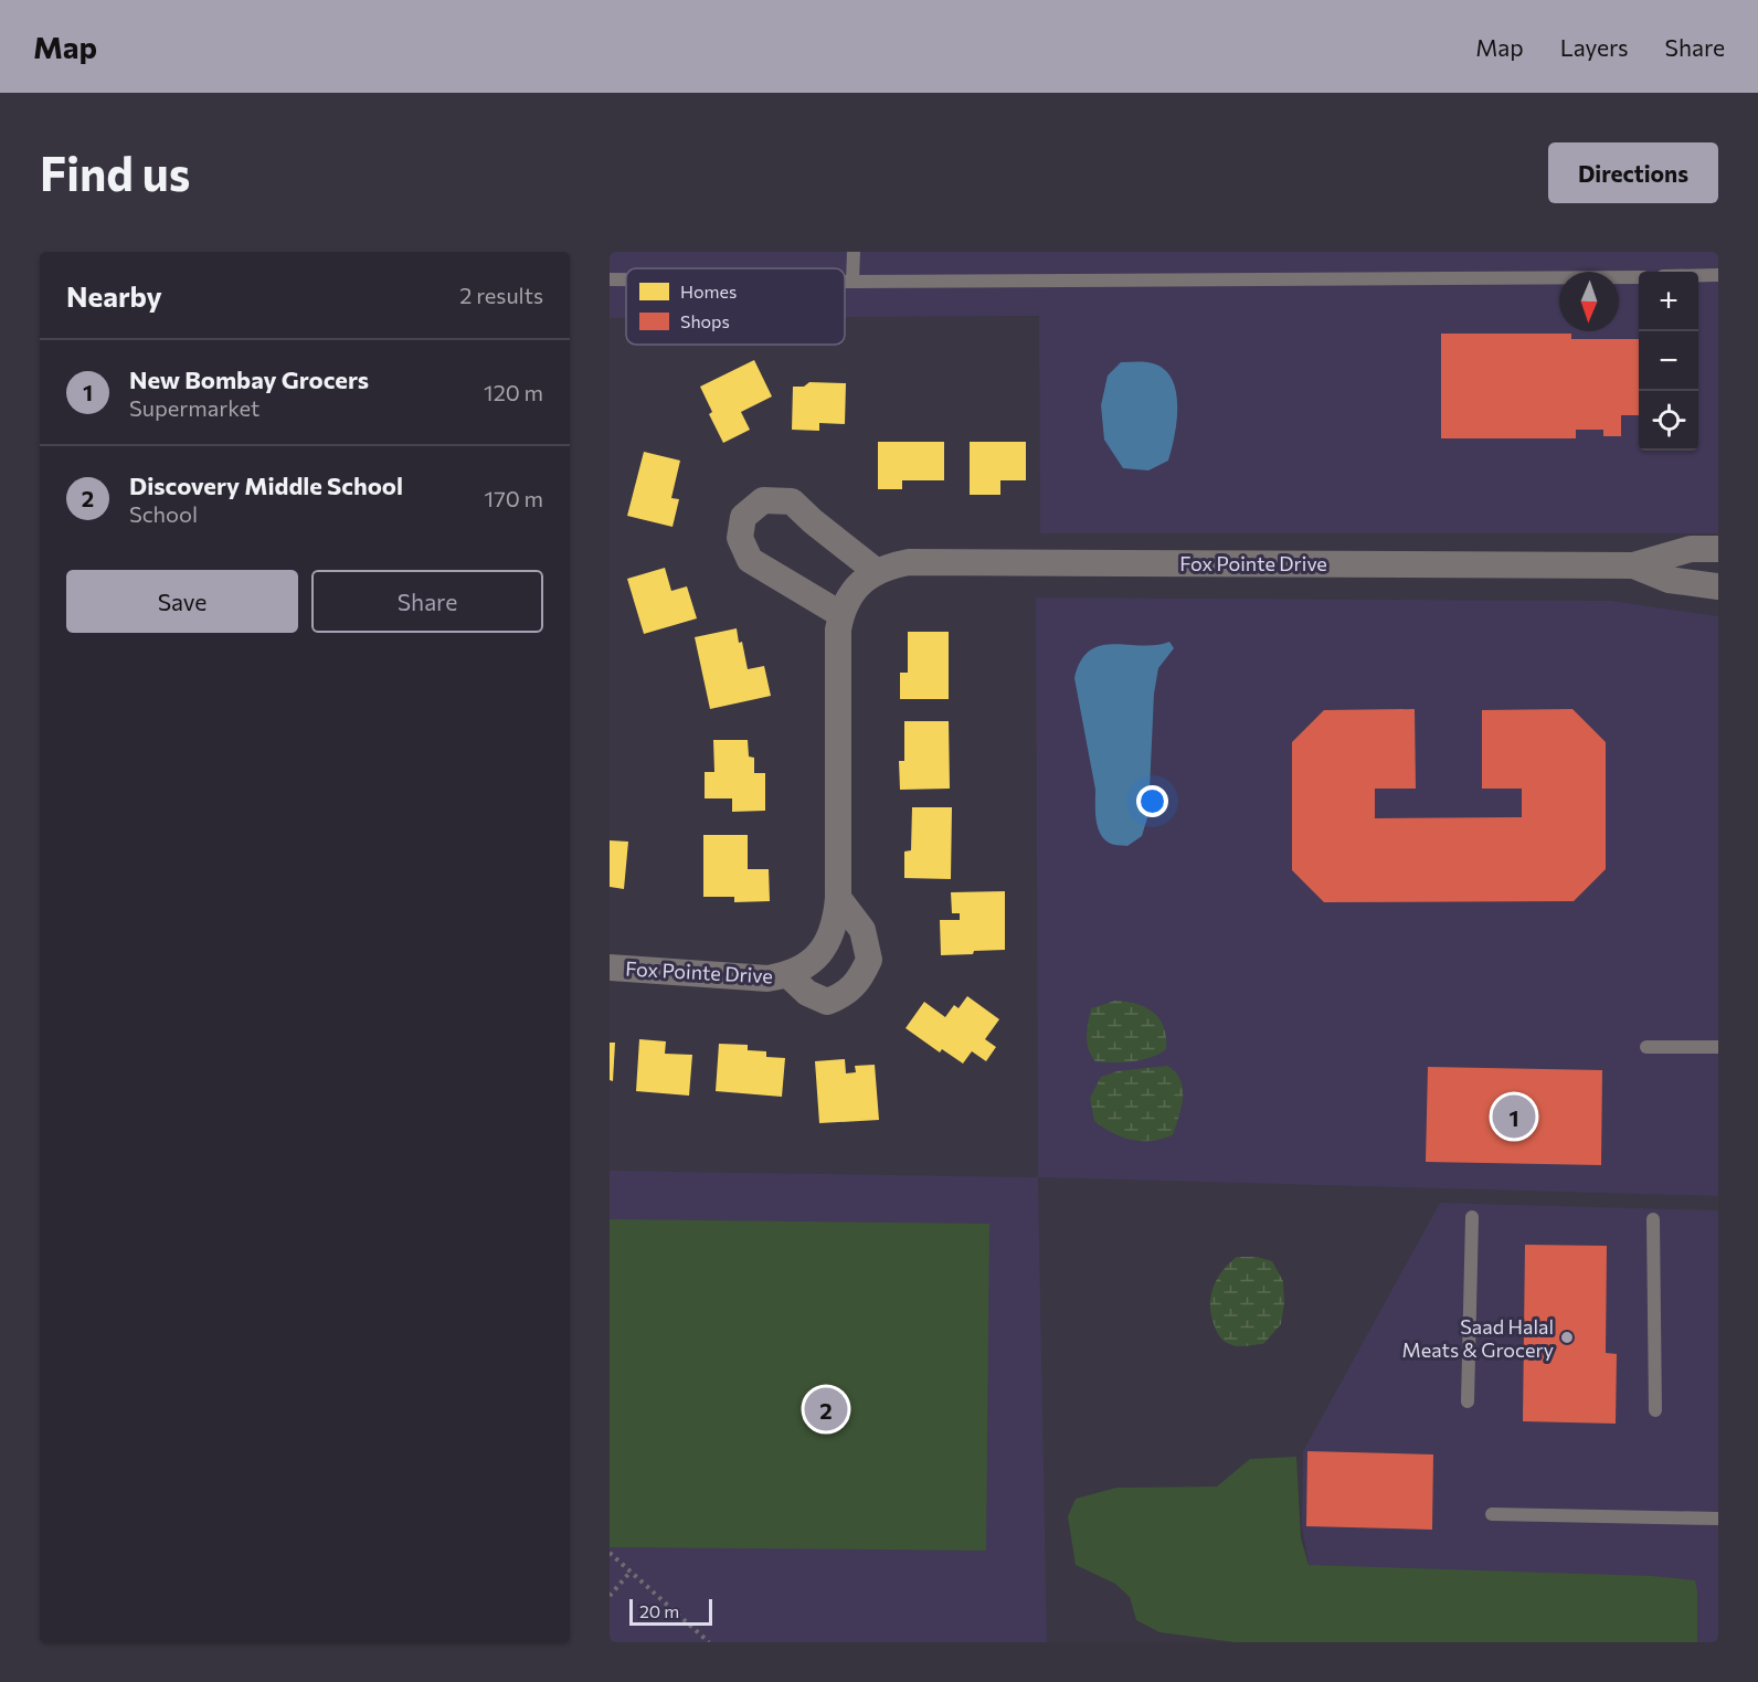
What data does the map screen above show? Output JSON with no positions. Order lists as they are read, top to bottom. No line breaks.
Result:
{"streets":{"street":["Fox Pointe Drive"]},"places":["Saad Halal Meats & Grocery"],"legend":["Homes","Shops"],"scale_bar":"20 m","north":"bottom","page":{"header":"Map","nav":["Map","Layers","Share"],"buttons":["Directions",["Save","Share"]],"title":"Find us","heading":["Nearby","2 results"],"map_buttons":["+","−"],"list":[{"mark":"1","name":"New Bombay Grocers","note":"Supermarket","value":"120 m"},{"mark":"2","name":"Discovery Middle School","note":"School","value":"170 m"}],"pins":["1","2"],"scale":"20 m"}}
